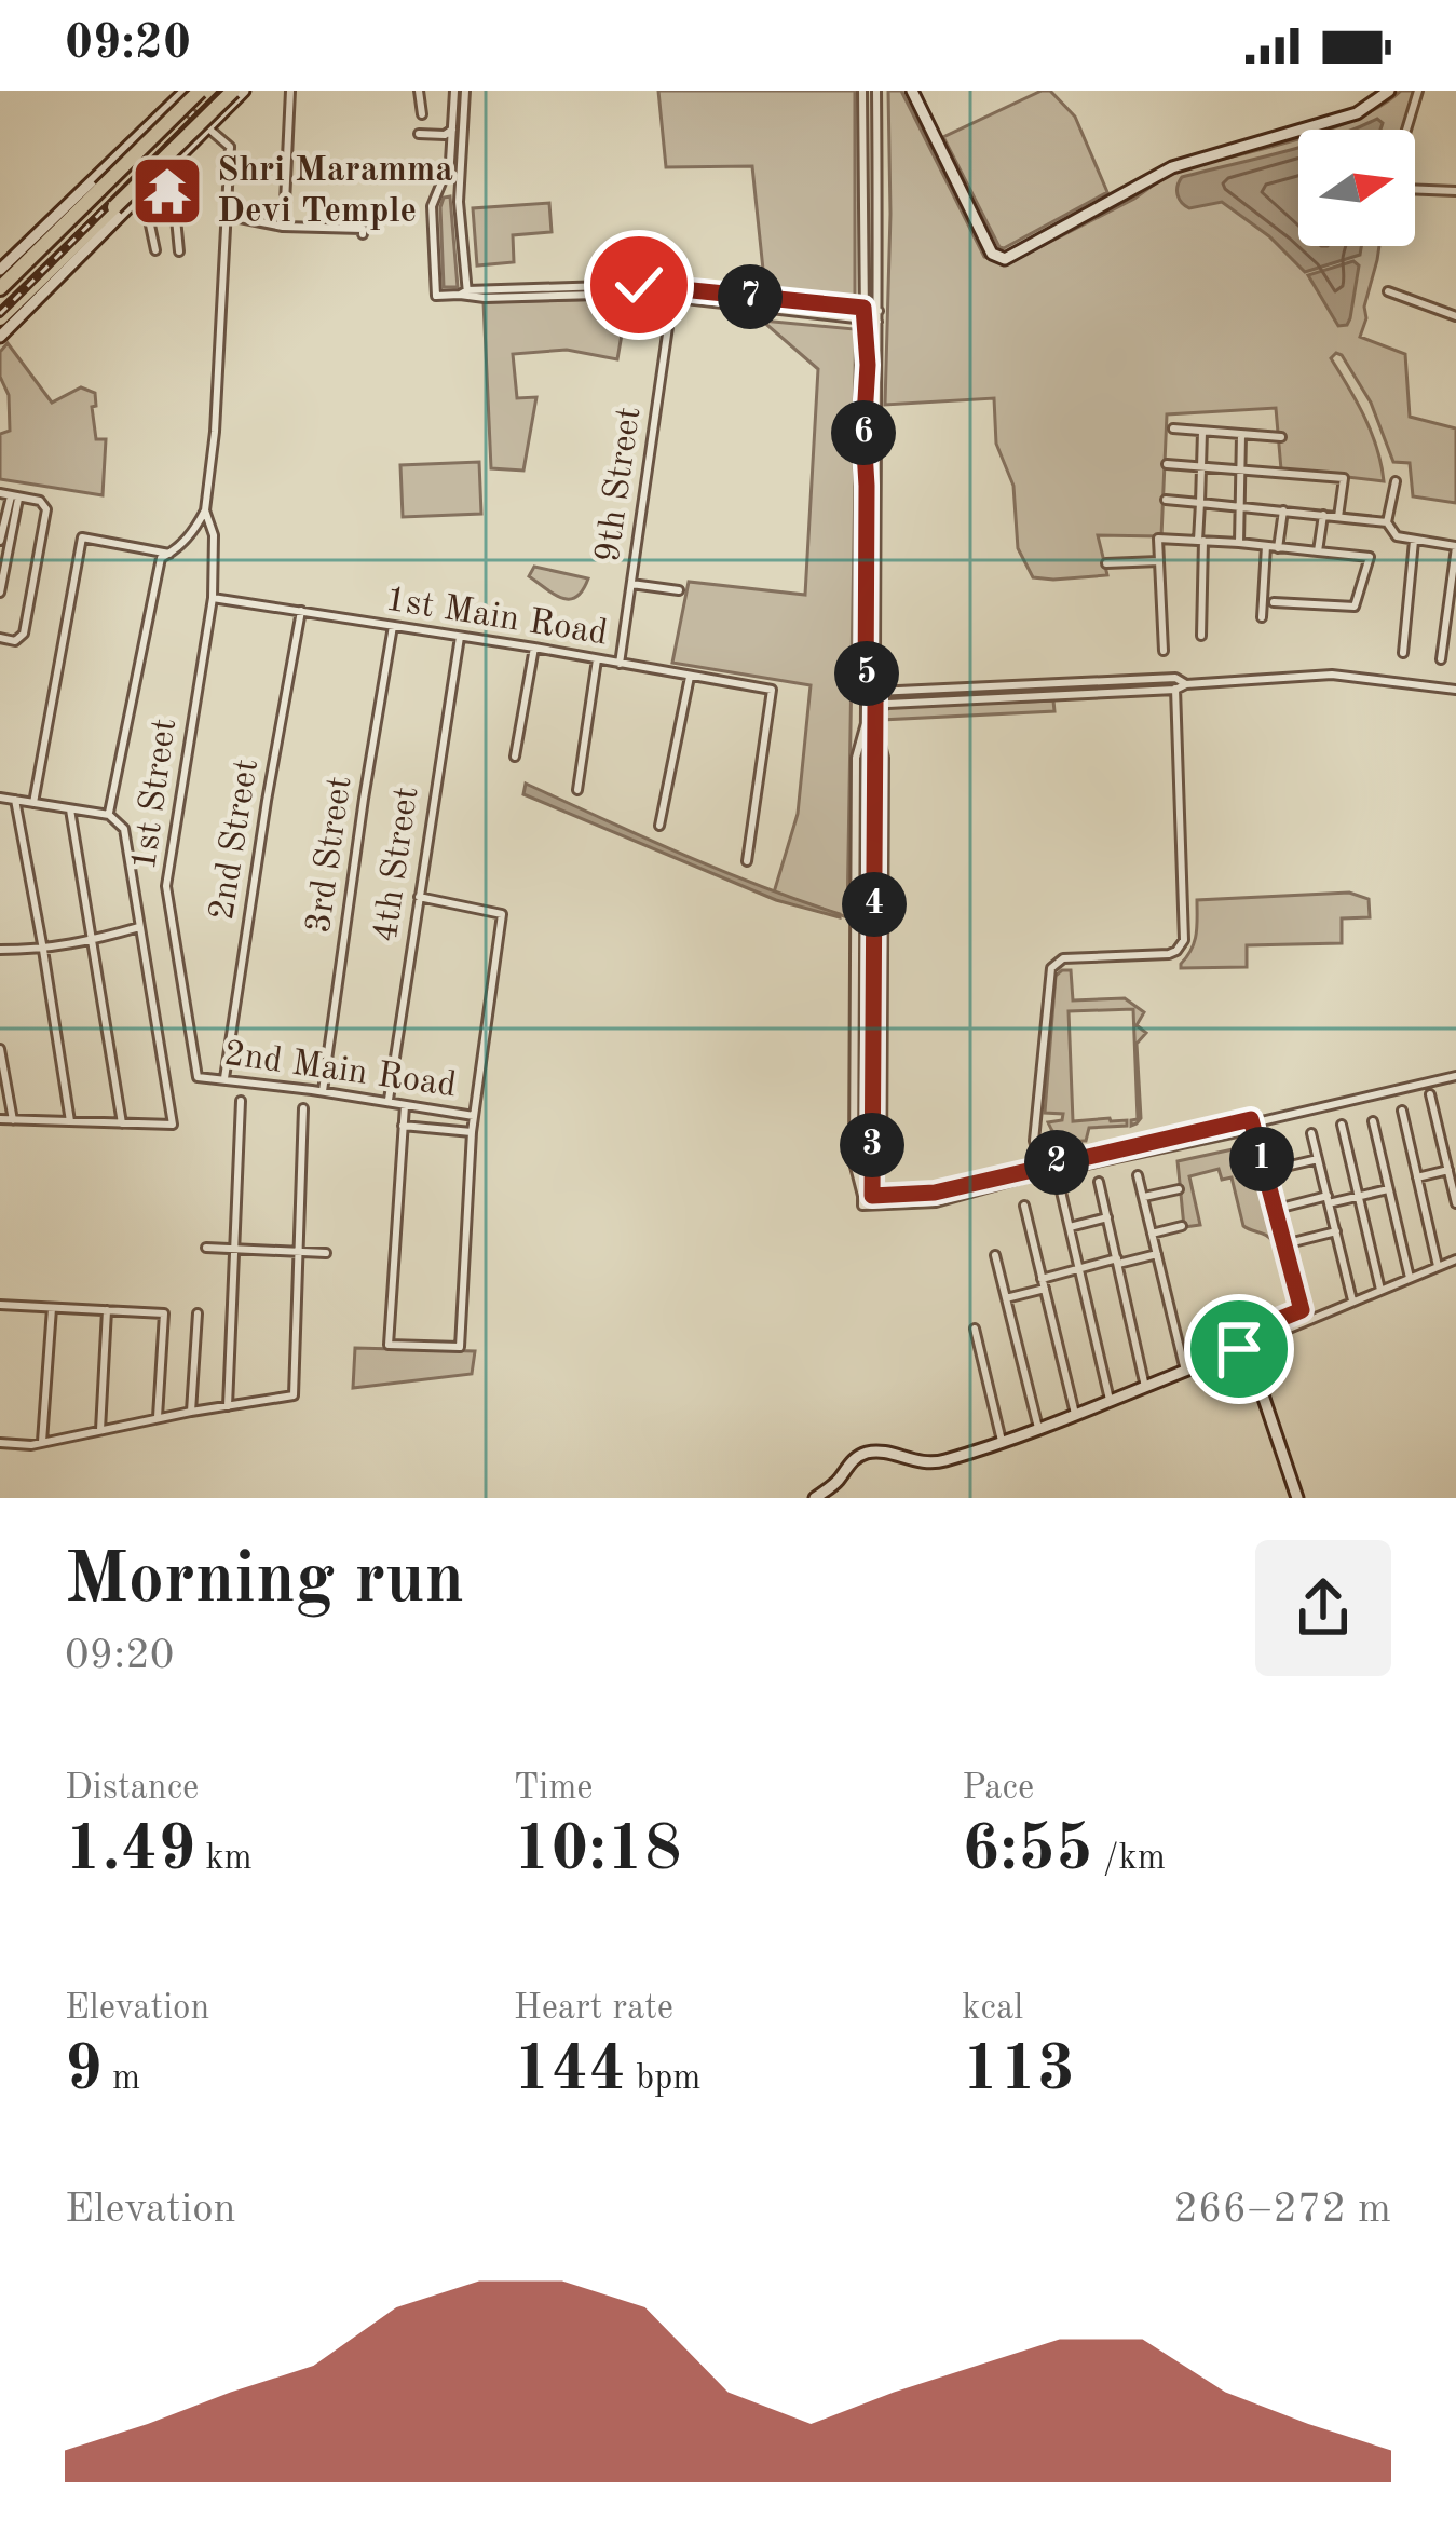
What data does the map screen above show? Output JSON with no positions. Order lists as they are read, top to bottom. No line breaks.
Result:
{"streets":{"street":["9th Street","1st Main Road","1st Street","2nd Street","3rd Street","4th Street","2nd Main Road"]},"crossings":[["9th Street","1st Main Road"],["1st Main Road","1st Street"],["1st Main Road","2nd Street"],["1st Main Road","3rd Street"],["1st Main Road","4th Street"],["1st Street","2nd Main Road"],["2nd Street","2nd Main Road"],["3rd Street","2nd Main Road"],["4th Street","2nd Main Road"]],"places":{"temple":["Shri Maramma Devi Temple"]},"north":"right","page":{"status":"09:20","pins":["7","6","5","4","3","1","2"],"heading":["Morning run","09:20"],"stats":[["Distance","1.49 km"],["Time","10:18"],["Pace","6:55 /km"],["Elevation","9 m"],["Heart rate","144 bpm"],["kcal","113"]],"chart":["Elevation","266–272 m"]}}
